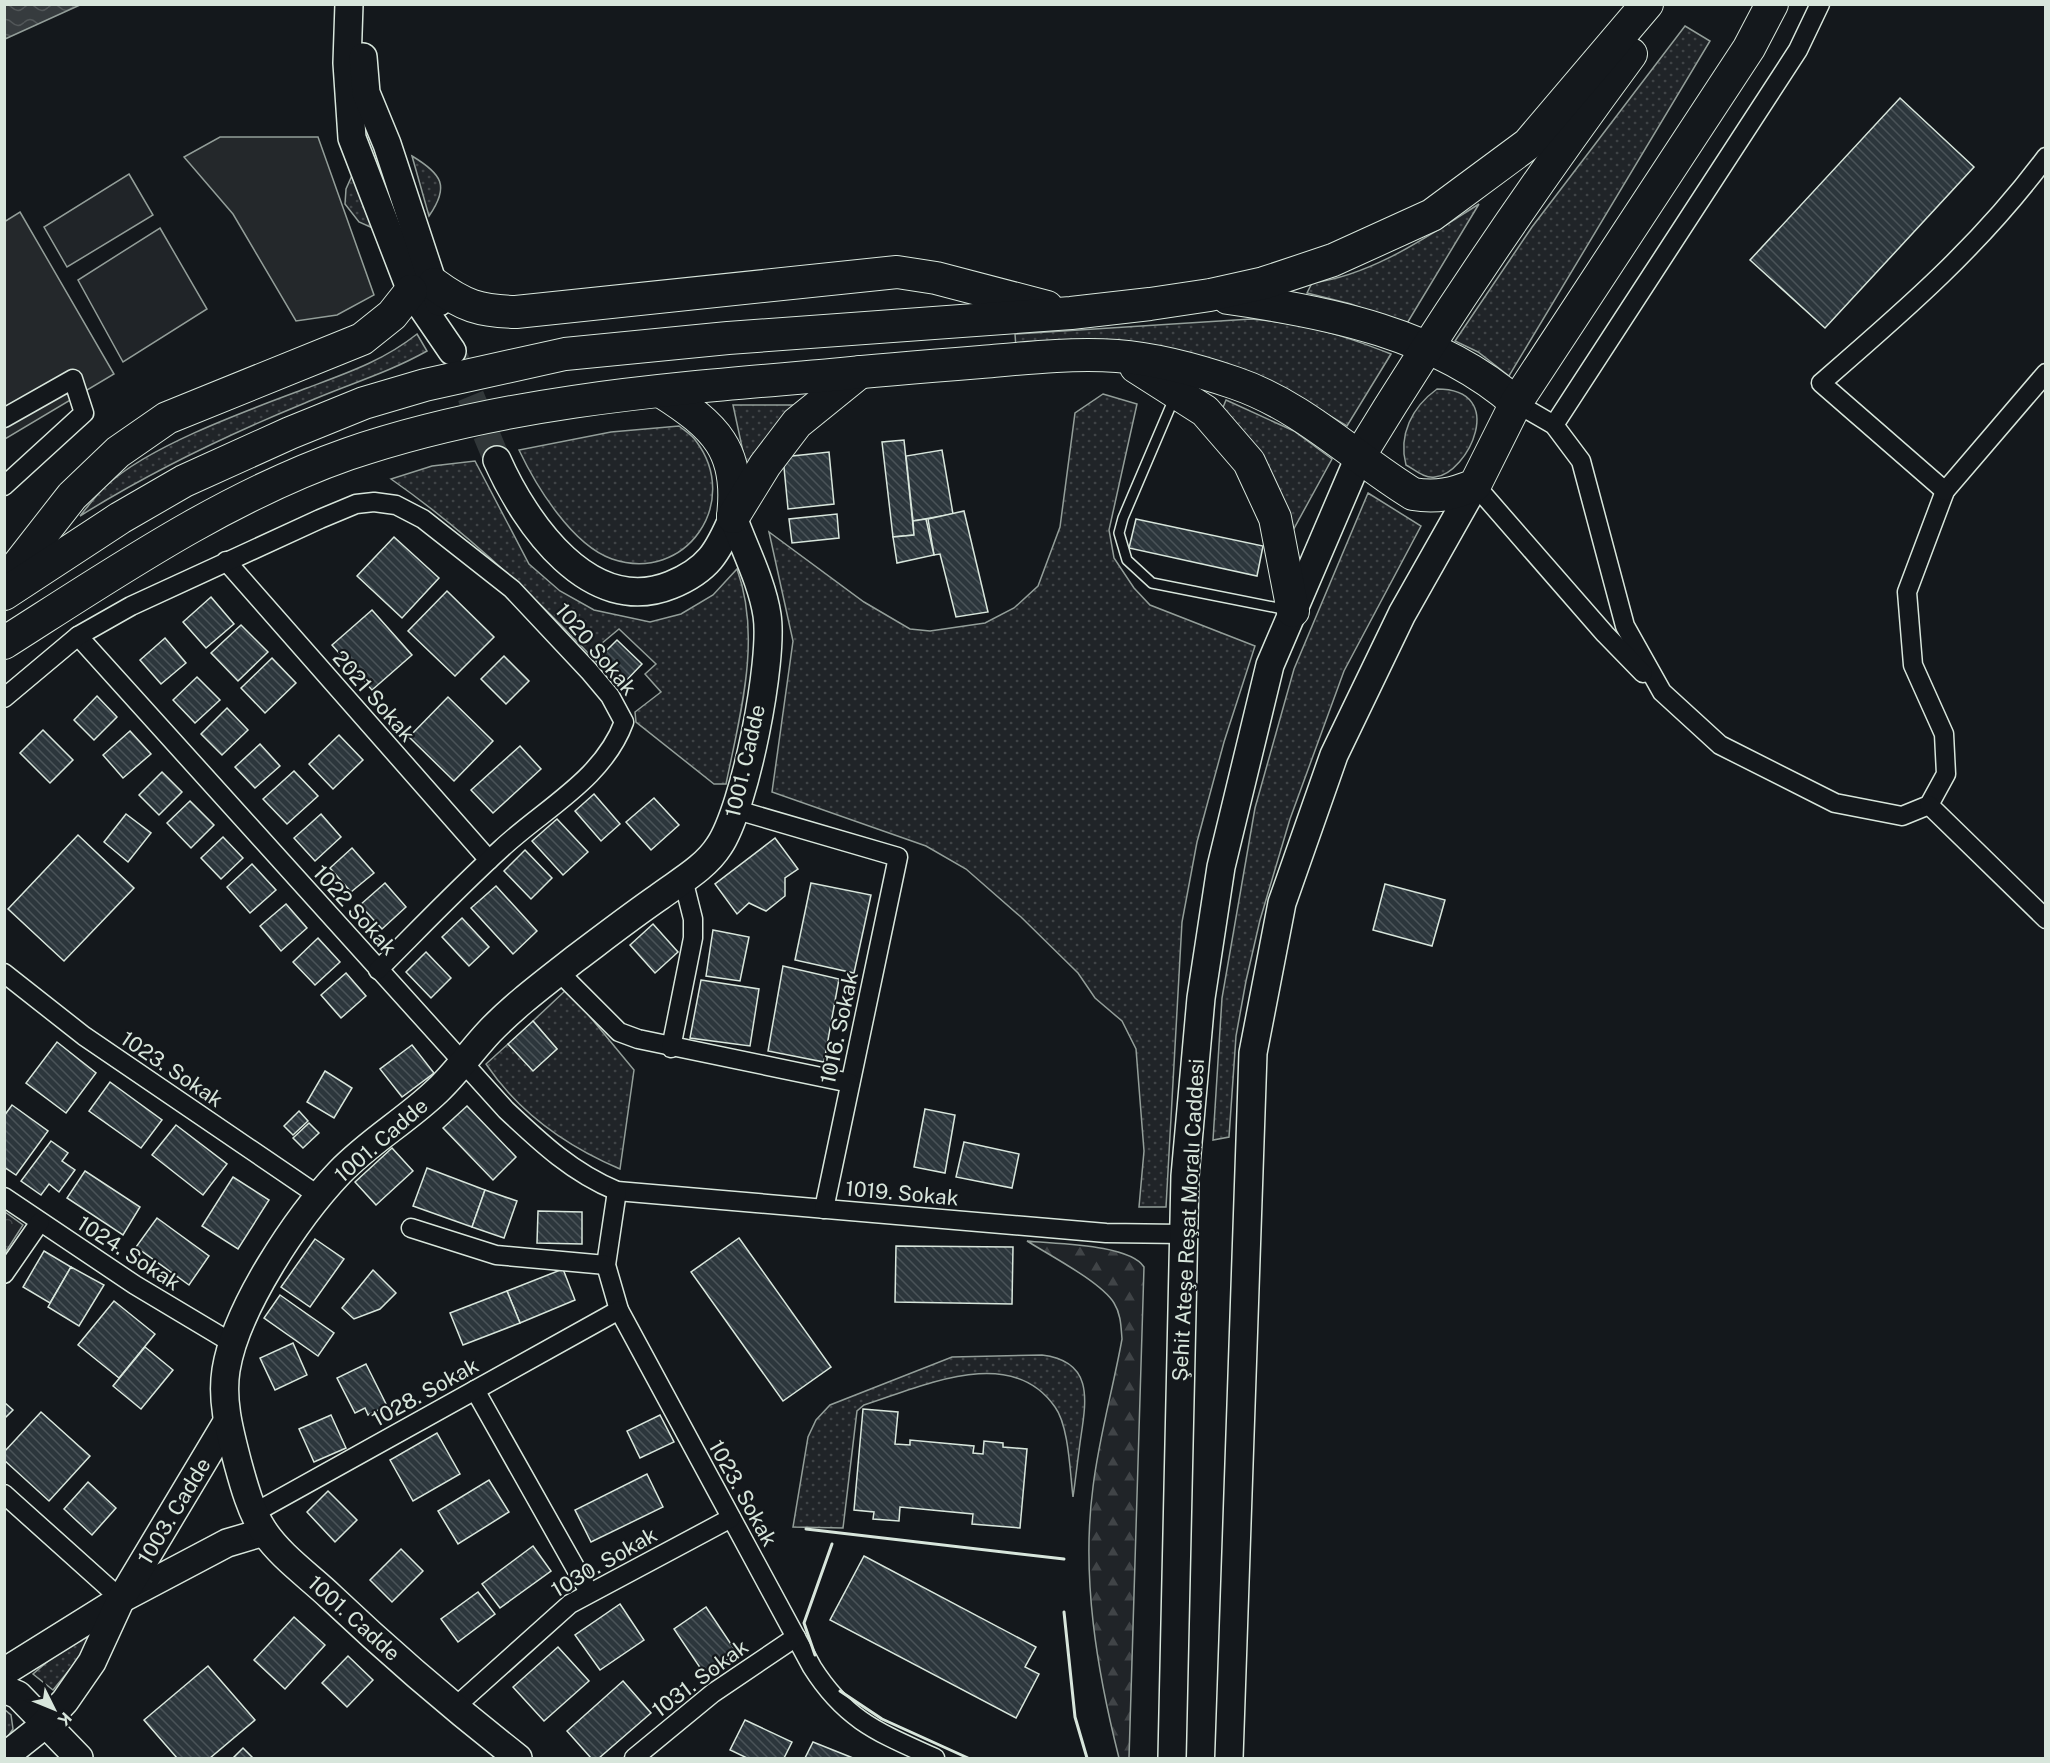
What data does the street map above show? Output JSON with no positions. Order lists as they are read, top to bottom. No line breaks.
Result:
{"streets":{"main road":["1001. Cadde","Şehit Ateşe Reşat Moralı Caddesi","1003. Cadde"],"street":["1020 Sokak","2021 Sokak","1022 Sokak","1016. Sokak","1023. Sokak","1019. Sokak","1024. Sokak","1028. Sokak","1030. Sokak","1031. Sokak"]},"crossings":[["1020 Sokak","2021 Sokak"],["1020 Sokak","1022 Sokak"],["1001. Cadde","1022 Sokak"],["1001. Cadde","1016. Sokak"],["1001. Cadde","1023. Sokak"],["1001. Cadde","1024. Sokak"],["1001. Cadde","1028. Sokak"],["1001. Cadde","1003. Cadde"],["1001. Cadde","1030. Sokak"],["1022 Sokak","1023. Sokak"],["1022 Sokak","1019. Sokak"],["1016. Sokak","1019. Sokak"],["1023. Sokak","1019. Sokak"],["1023. Sokak","1028. Sokak"],["1023. Sokak","1030. Sokak"],["1023. Sokak","1031. Sokak"],["1019. Sokak","Şehit Ateşe Reşat Moralı Caddesi"]],"north":"bottom right"}
